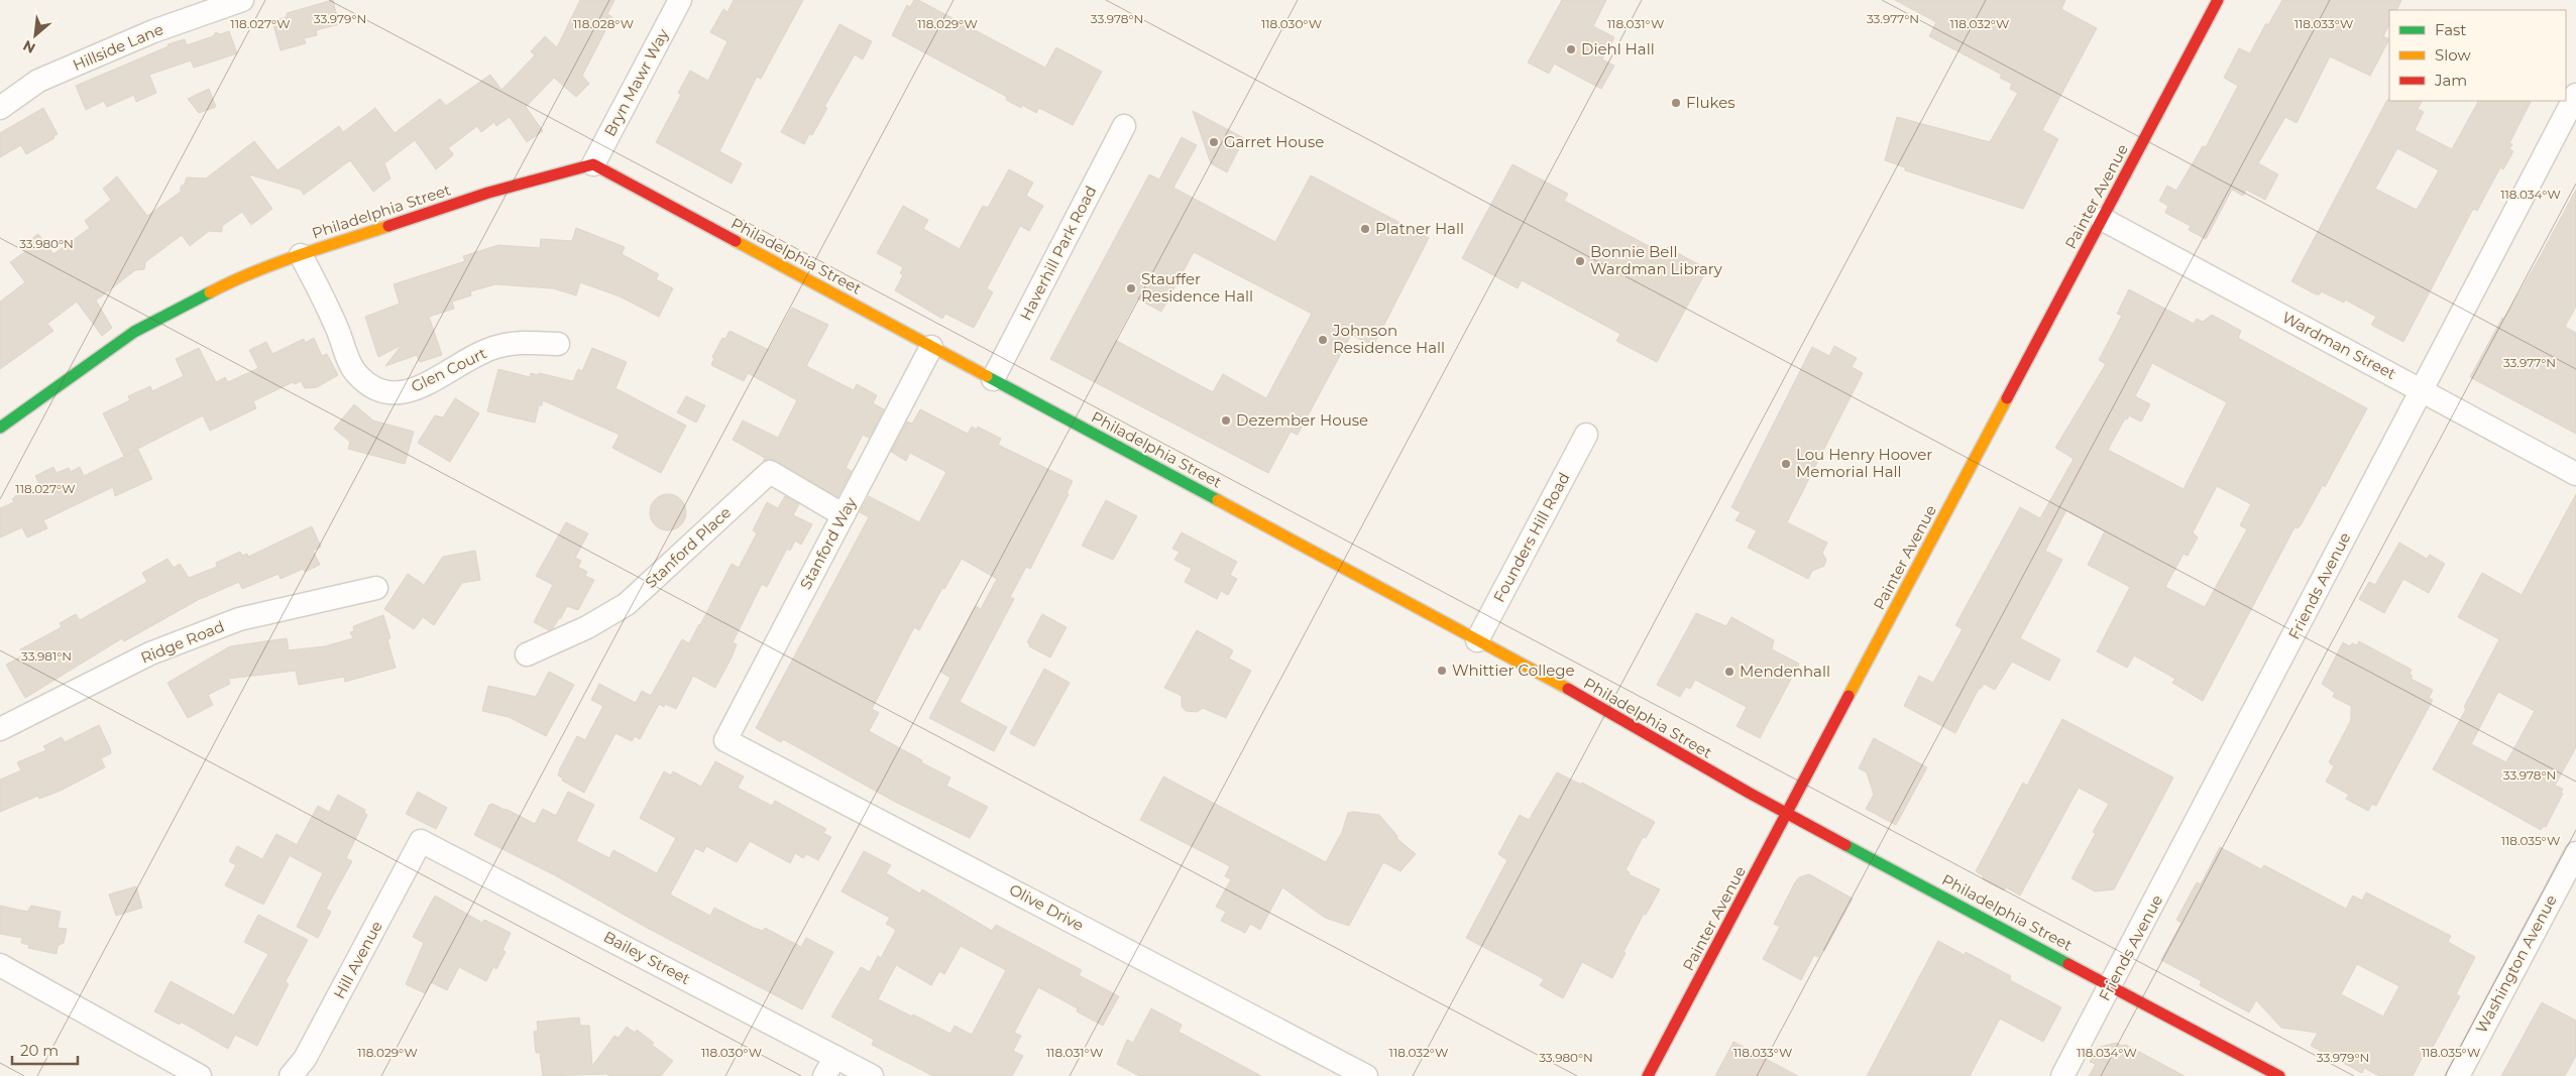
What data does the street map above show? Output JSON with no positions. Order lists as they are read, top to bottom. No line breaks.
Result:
{"streets":{"street":["Hillside Lane","Bryn Mawr Way","Painter Avenue","Philadelphia Street","Haverhill Park Road","Wardman Street","Glen Court","Founders Hill Road","Stanford Way","Stanford Place","Friends Avenue","Ridge Road","Olive Drive","Bailey Street","Hill Avenue","Washington Avenue"]},"crossings":[["Bryn Mawr Way","Philadelphia Street"],["Painter Avenue","Philadelphia Street"],["Painter Avenue","Wardman Street"],["Philadelphia Street","Haverhill Park Road"],["Philadelphia Street","Glen Court"],["Philadelphia Street","Founders Hill Road"],["Philadelphia Street","Stanford Way"],["Philadelphia Street","Friends Avenue"],["Wardman Street","Friends Avenue"],["Stanford Way","Stanford Place"],["Stanford Way","Olive Drive"],["Bailey Street","Hill Avenue"]],"places":["Diehl Hall","Flukes","Garret House","Platner Hall","Bonnie Bell Wardman Library","Stauffer Residence Hall","Johnson Residence Hall","Dezember House","Lou Henry Hoover Memorial Hall","Whittier College","Mendenhall"],"legend":["Fast","Slow","Jam"],"scale_bar":"20 m","north":"bottom left","coordinates":["33.979°N","33.978°N","33.977°N","118.027°W","118.028°W","118.029°W","118.030°W","118.031°W","118.032°W","118.033°W","118.034°W","33.980°N","33.981°N","118.035°W"]}
